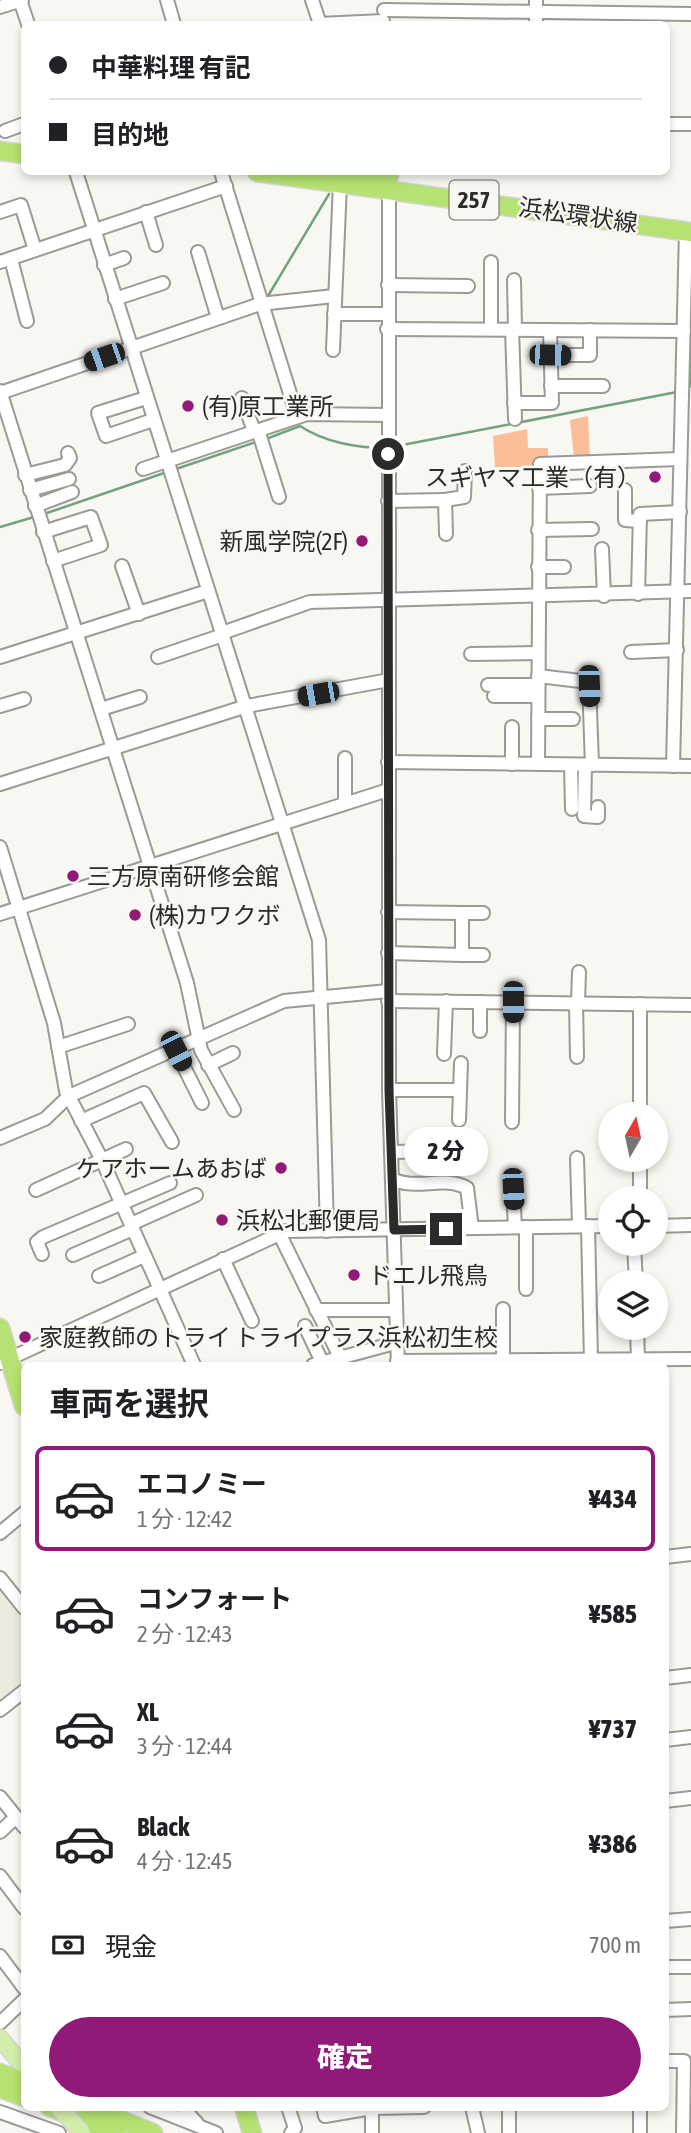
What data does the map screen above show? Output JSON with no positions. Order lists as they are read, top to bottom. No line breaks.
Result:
{"streets":{"highway":["257","浜松環状線"]},"places":["(有)原工業所","スギヤマ工業（有）","新風学院(2F)","三方原南研修会館","(株)カワクボ","ケアホームあおば","浜松北郵便局","ドエル飛鳥","家庭教師のトライ トライプラス浜松初生校"],"north":"top","page":{"banner":["中華料理 有記","目的地"],"bubble":"2 分","heading":"車両を選択","list":[{"name":"エコノミー","note":"1 分 · 12:42","value":"¥434"},{"name":"コンフォート","note":"2 分 · 12:43","value":"¥585"},{"name":"XL","note":"3 分 · 12:44","value":"¥737"},{"name":"Black","note":"4 分 · 12:45","value":"¥386"}],"pay":["現金","700 m"],"buttons":"確定"}}
